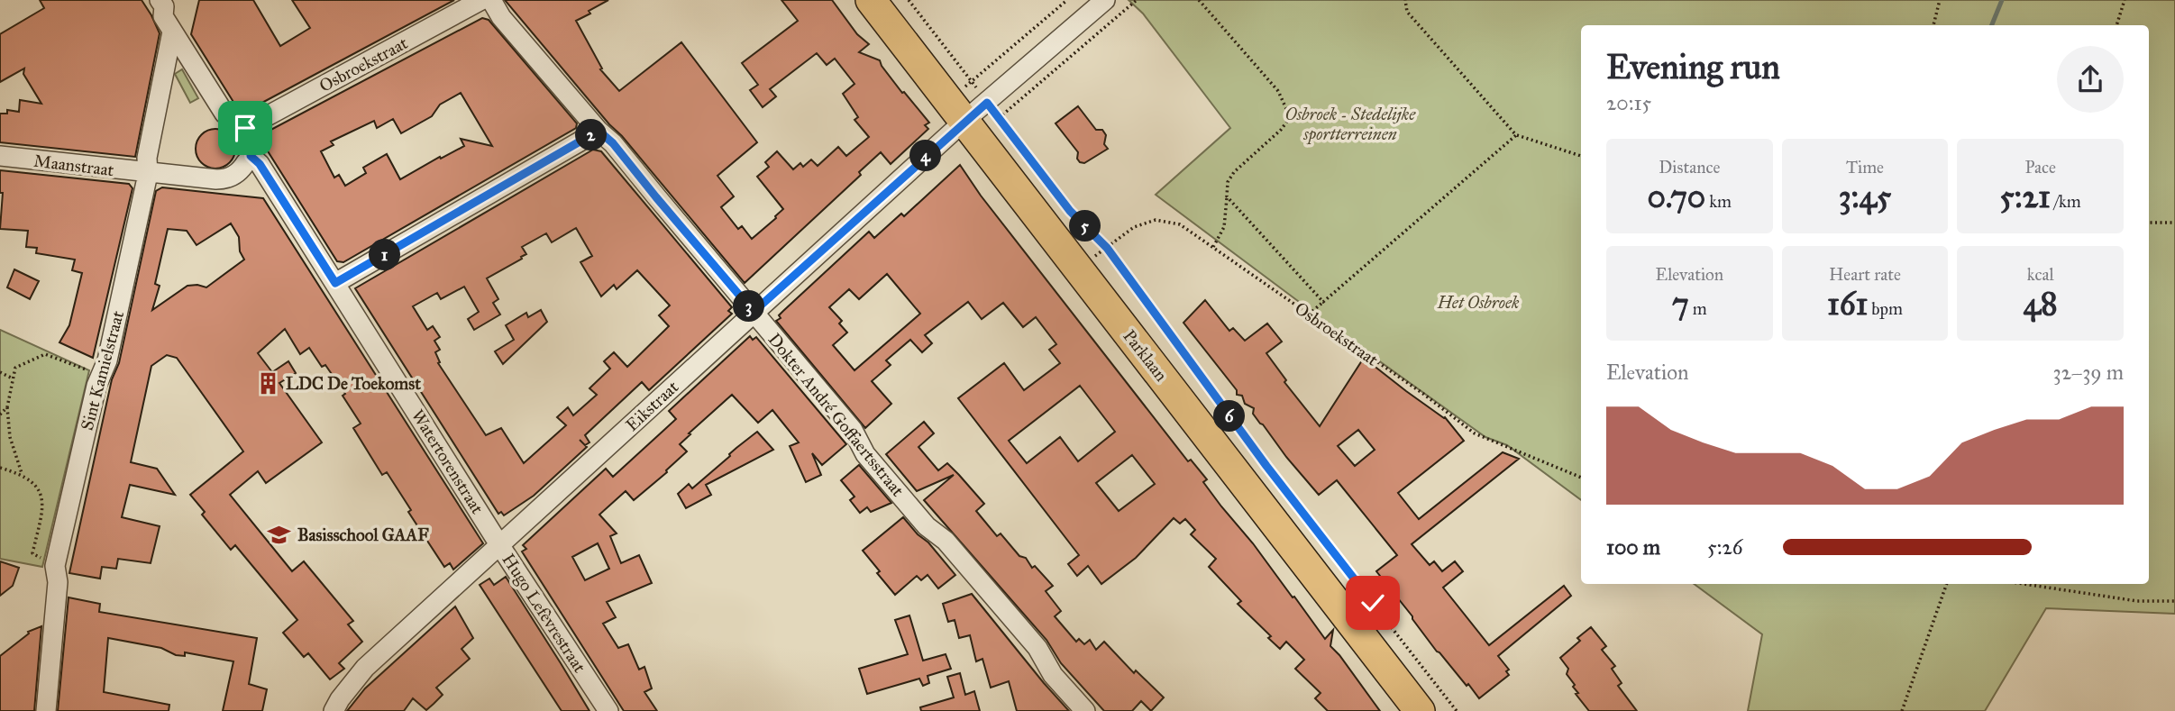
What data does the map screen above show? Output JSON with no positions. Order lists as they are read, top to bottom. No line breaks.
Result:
{"streets":{"main road":["Parklaan"],"street":["Osbroekstraat","Maanstraat","Sint Kamielstraat","Eikstraat","Dokter André Goffaertsstraat","Watertorenstraat","Hugo Lefèvrestraat"]},"crossings":[["Osbroekstraat","Parklaan"],["Osbroekstraat","Watertorenstraat"],["Maanstraat","Sint Kamielstraat"],["Parklaan","Eikstraat"],["Eikstraat","Dokter André Goffaertsstraat"],["Eikstraat","Watertorenstraat"],["Eikstraat","Hugo Lefèvrestraat"],["Watertorenstraat","Hugo Lefèvrestraat"]],"parks":["Osbroek - Stedelijke sportterreinen","Het Osbroek"],"places":{"building":["LDC De Toekomst"],"school or university":["Basisschool GAAF"]},"page":{"heading":["Evening run","20:15"],"pins":["2","4","5","1","3","6"],"stats":[["Distance","0.70 km"],["Time","3:45"],["Pace","5:21 /km"],["Elevation","7 m"],["Heart rate","161 bpm"],["kcal","48"]],"chart":["Elevation","32–39 m"],"list":[{"name":"100 m","note":"5:26"}]}}
